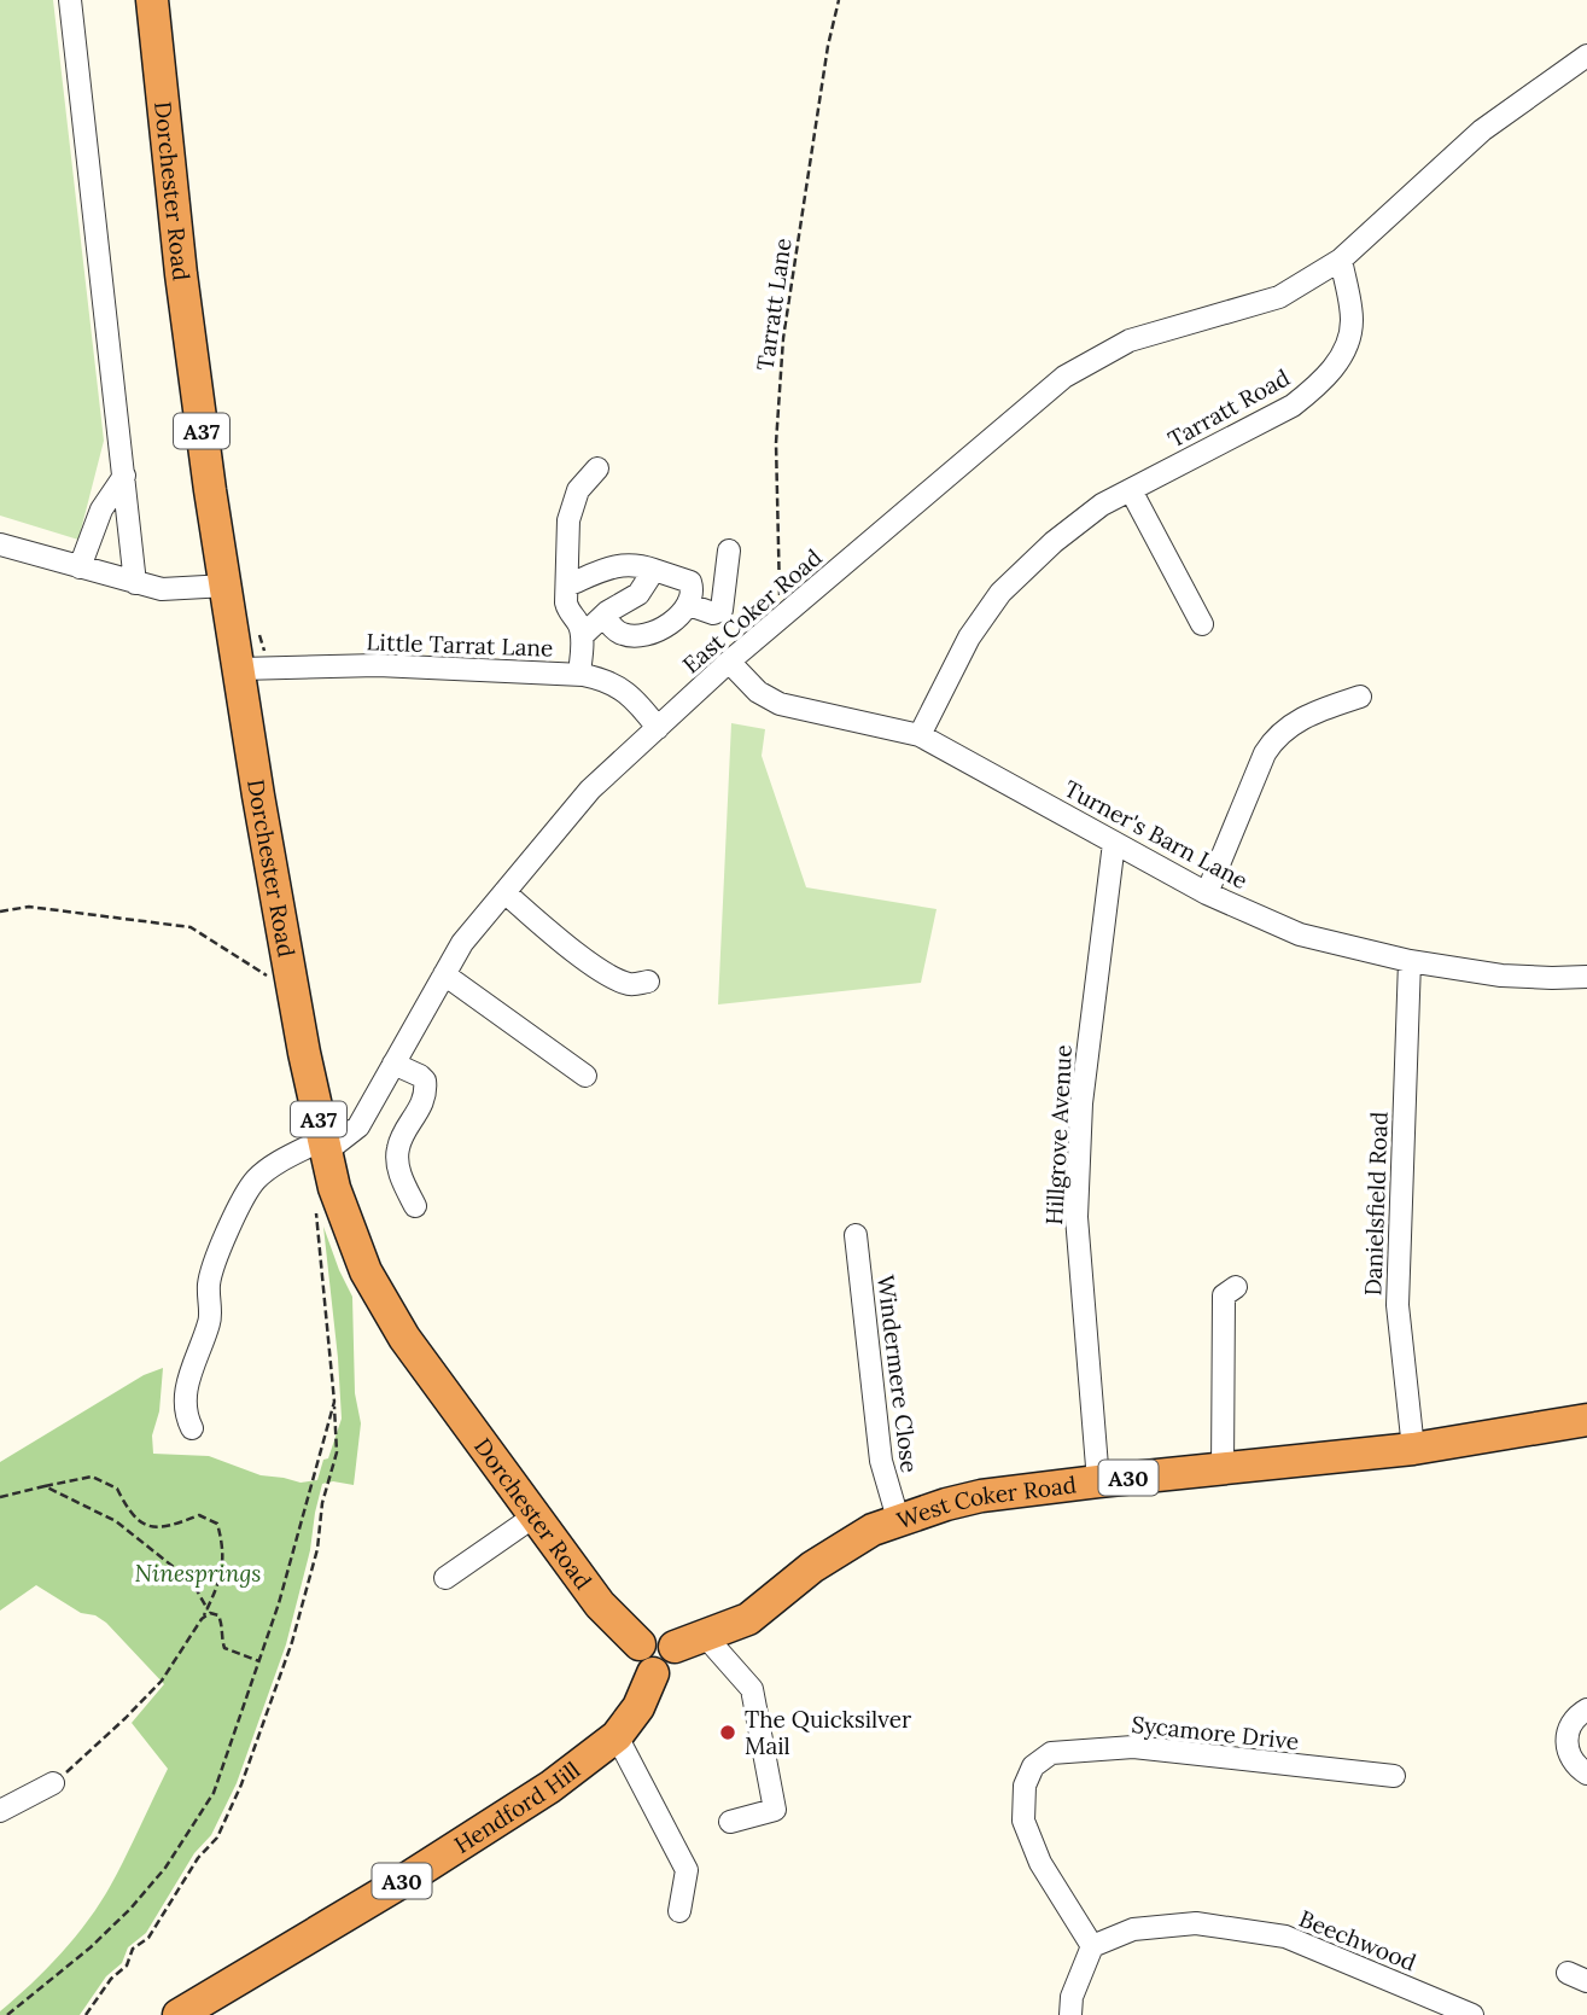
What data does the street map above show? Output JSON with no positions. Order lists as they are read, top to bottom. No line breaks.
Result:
{"streets":{"highway":["Dorchester Road","A37","A30","West Coker Road","Hendford Hill"],"street":["Tarratt Road","East Coker Road","Little Tarrat Lane","Turner's Barn Lane","Hillgrove Avenue","Danielsfield Road","Windermere Close","Sycamore Drive","Beechwood"],"path":["Tarratt Lane"]},"crossings":[["Dorchester Road","East Coker Road"],["Dorchester Road","Little Tarrat Lane"],["Dorchester Road","Hendford Hill"],["Tarratt Lane","East Coker Road"],["Tarratt Road","East Coker Road"],["Tarratt Road","Turner's Barn Lane"],["East Coker Road","Little Tarrat Lane"],["East Coker Road","Turner's Barn Lane"],["Turner's Barn Lane","Hillgrove Avenue"],["Turner's Barn Lane","Danielsfield Road"],["Hillgrove Avenue","West Coker Road"],["Danielsfield Road","West Coker Road"],["Windermere Close","West Coker Road"],["West Coker Road","Hendford Hill"],["Sycamore Drive","Beechwood"]],"parks":["Ninesprings"],"places":["The Quicksilver Mail"]}
